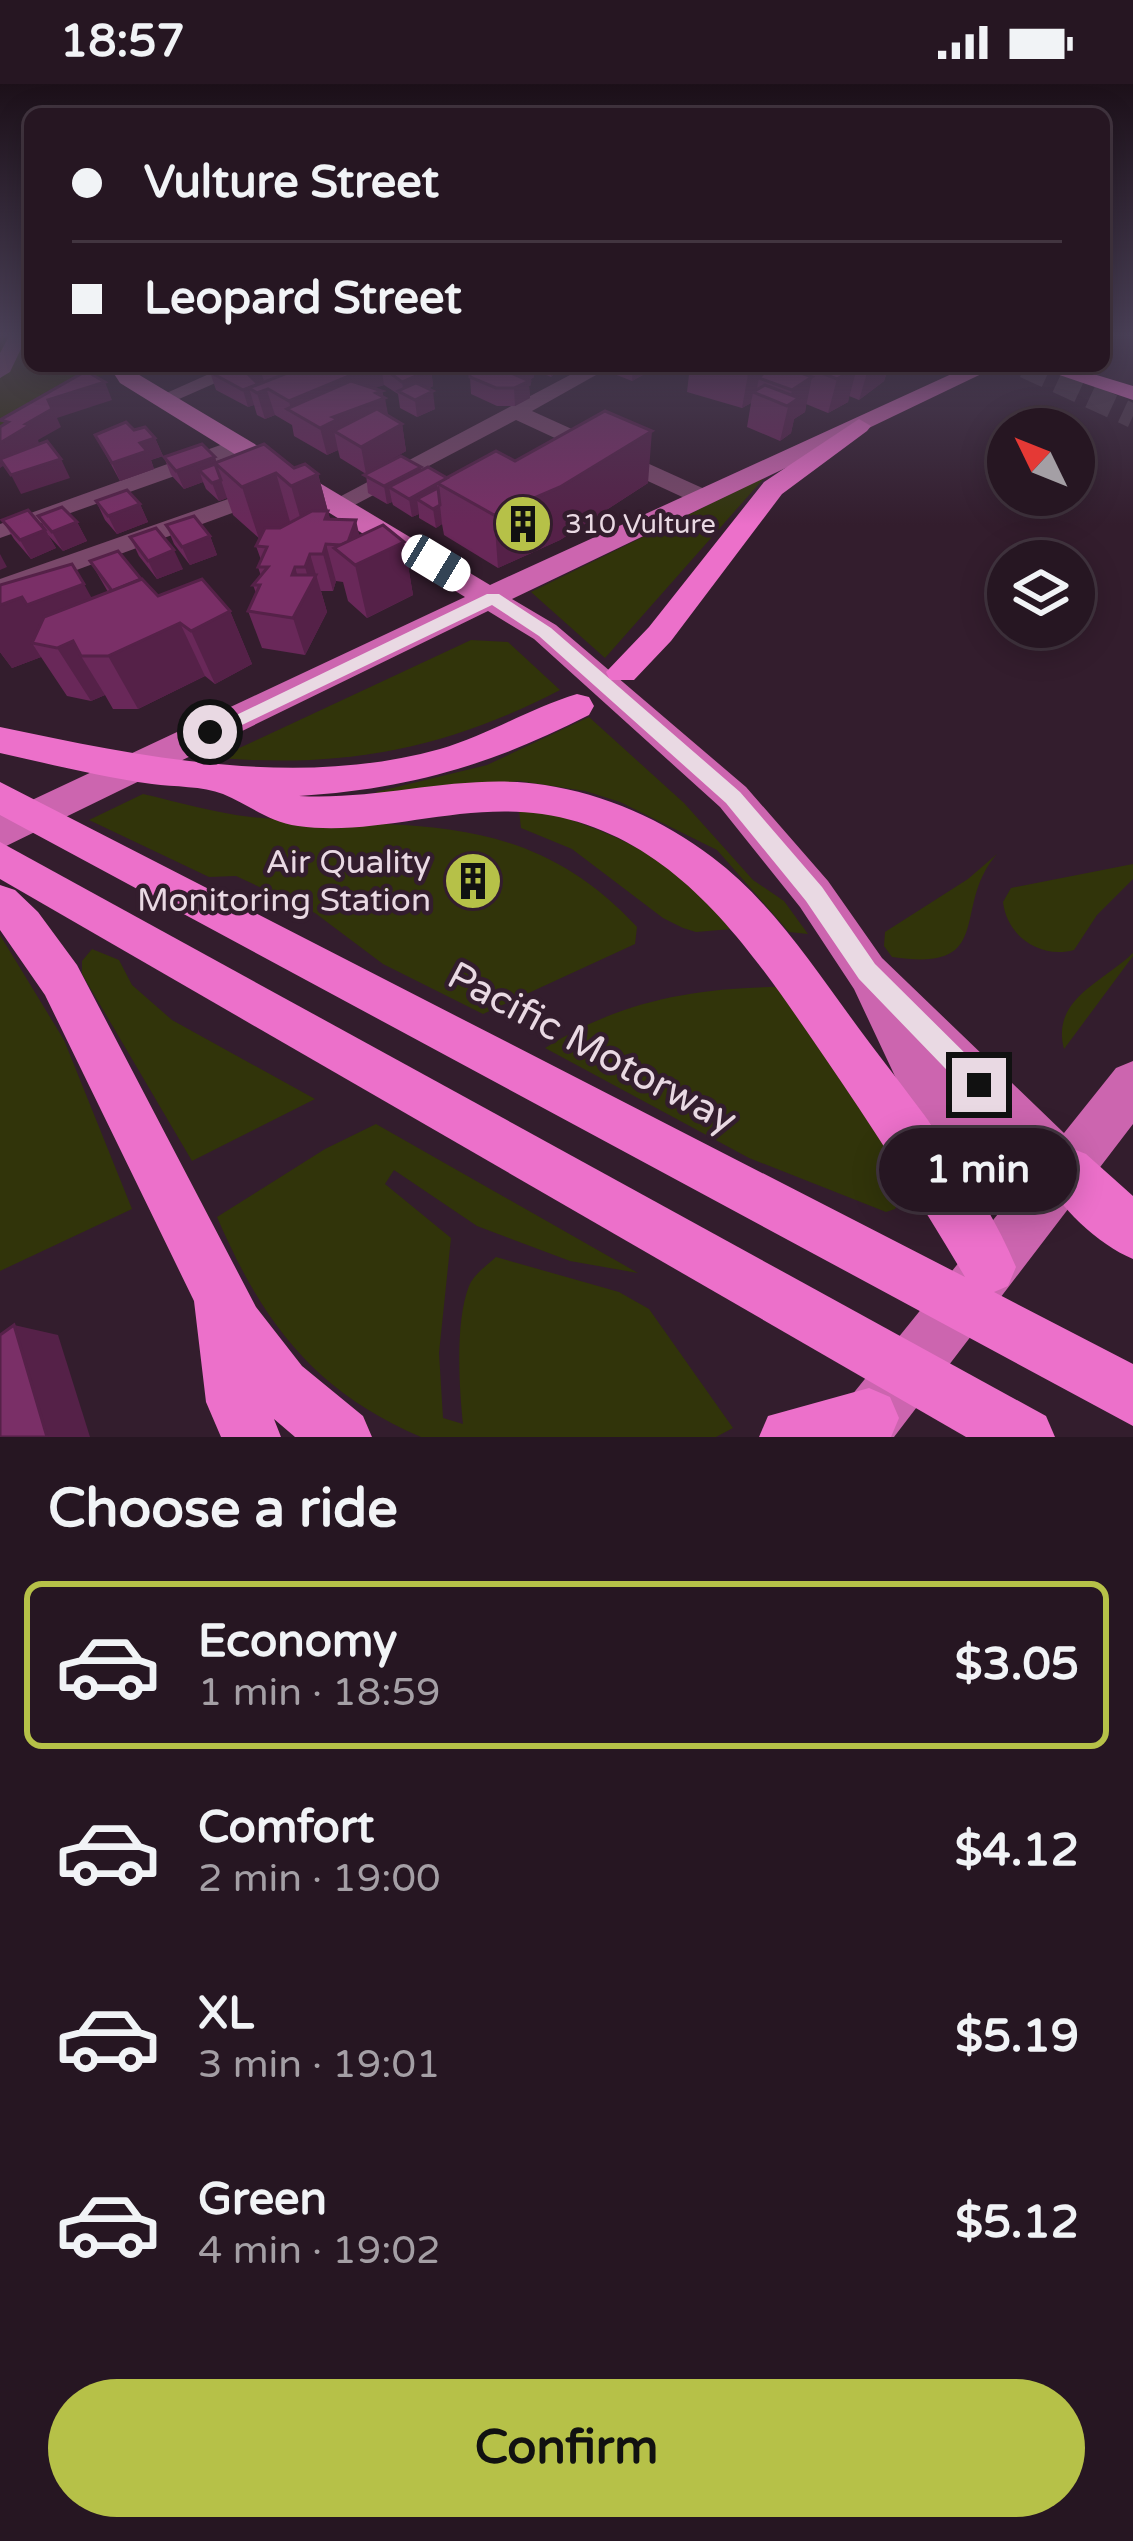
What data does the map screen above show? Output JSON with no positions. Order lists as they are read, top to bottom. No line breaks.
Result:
{"streets":{"highway":["Pacific Motorway"]},"places":{"building":["310 Vulture","Air Quality Monitoring Station"]},"north":"top left","page":{"status":"18:57","banner":["Vulture Street","Leopard Street"],"bubble":"1 min","heading":"Choose a ride","list":[{"name":"Economy","note":"1 min · 18:59","value":"$3.05"},{"name":"Comfort","note":"2 min · 19:00","value":"$4.12"},{"name":"XL","note":"3 min · 19:01","value":"$5.19"},{"name":"Green","note":"4 min · 19:02","value":"$5.12"}],"buttons":"Confirm"}}
